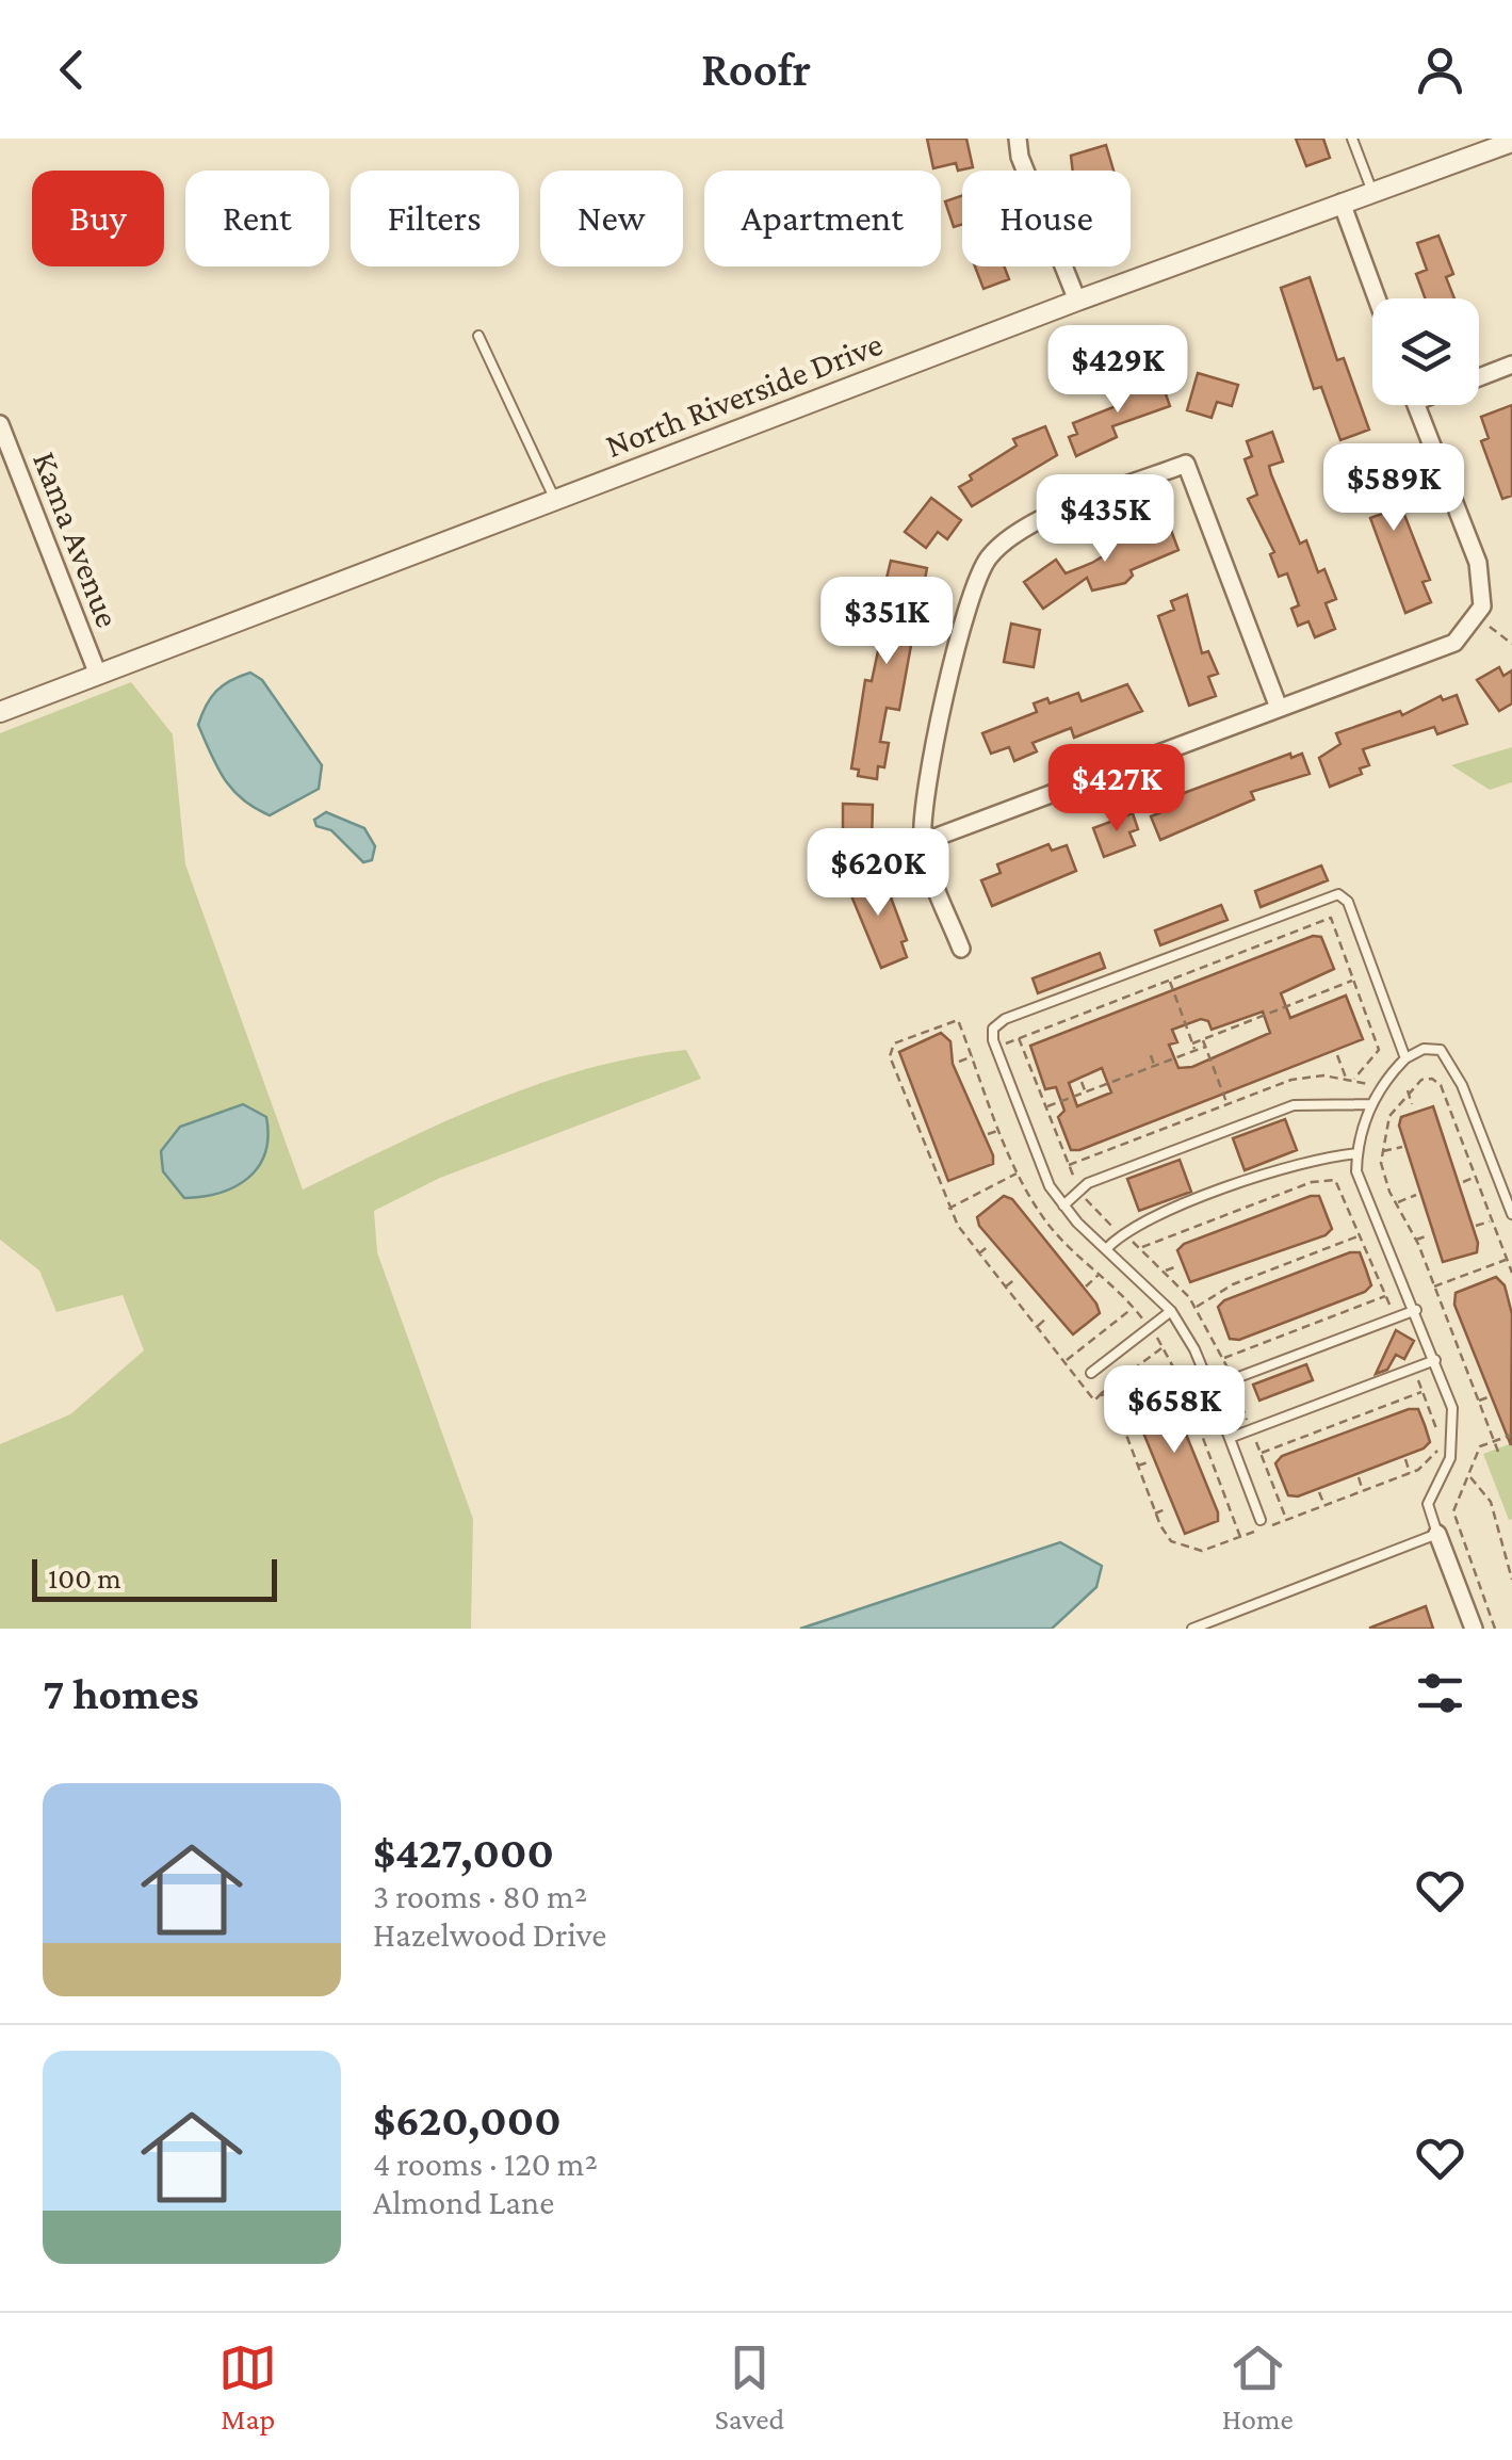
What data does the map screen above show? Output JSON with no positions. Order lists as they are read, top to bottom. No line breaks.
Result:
{"streets":{"street":["North Riverside Drive","Kama Avenue"]},"crossings":[["North Riverside Drive","Kama Avenue"]],"scale_bar":"100 m","page":{"header":"Roofr","chip":["Buy","Rent","Filters","New","Apartment","House"],"price":["$429K","$589K","$435K","$351K","$427K","$620K","$658K"],"scale":"100 m","heading":"7 homes","list":[{"name":"$427,000","note":"3 rooms · 80 m² · Hazelwood Drive"},{"name":"$620,000","note":"4 rooms · 120 m² · Almond Lane"}],"tabs":["Map","Saved","Home"]}}
